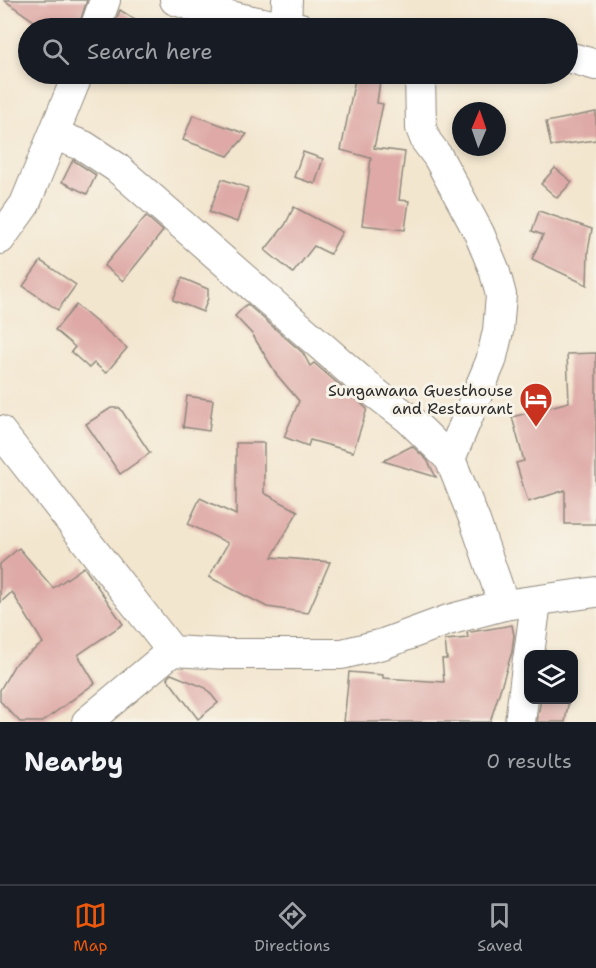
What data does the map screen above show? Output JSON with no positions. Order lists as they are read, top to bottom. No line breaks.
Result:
{"places":{"hotel":["Sungawana Guesthouse and Restaurant"]},"north":"top","page":{"search":"Search here","heading":["Nearby","0 results"],"nav":["Map","Directions","Saved"]}}
